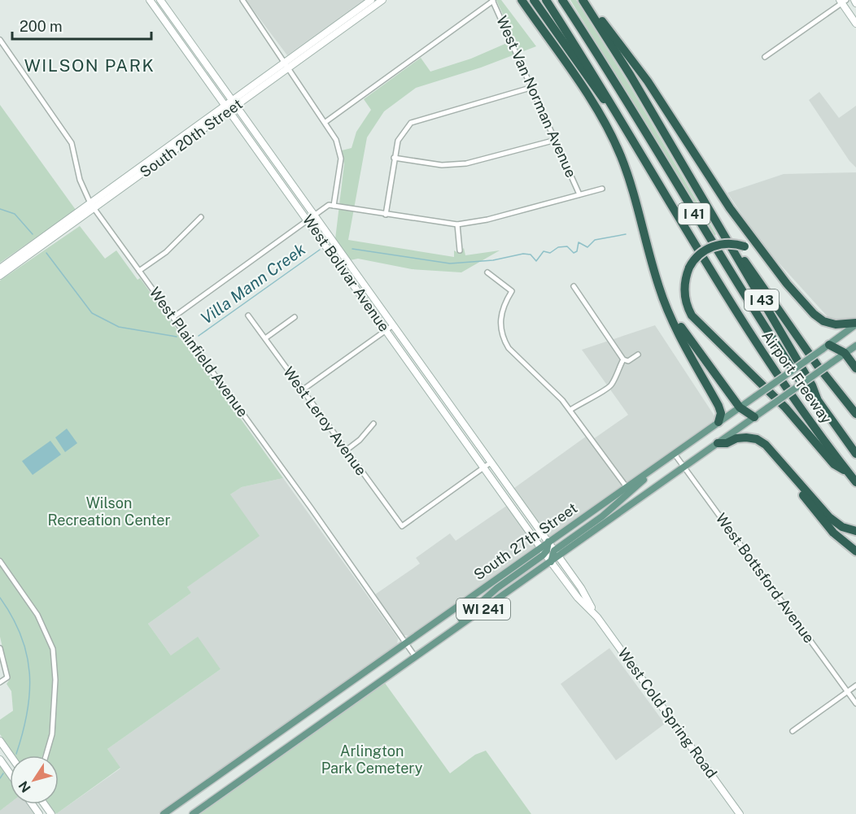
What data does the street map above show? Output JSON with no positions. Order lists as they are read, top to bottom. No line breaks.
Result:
{"streets":{"highway":["I 41","I 43","Airport Freeway"],"main road":["South 27th Street","WI 241"],"street":["West Van Norman Avenue","South 20th Street","West Bolivar Avenue","West Plainfield Avenue","West Leroy Avenue","West Bottsford Avenue","West Cold Spring Road"]},"crossings":[["South 20th Street","West Bolivar Avenue"],["South 20th Street","West Plainfield Avenue"],["I 41","I 43"],["I 41","Airport Freeway"],["West Bolivar Avenue","West Leroy Avenue"],["West Bolivar Avenue","South 27th Street"],["West Bolivar Avenue","West Cold Spring Road"],["I 43","Airport Freeway"],["West Plainfield Avenue","South 27th Street"],["West Plainfield Avenue","WI 241"],["South 27th Street","West Bottsford Avenue"],["South 27th Street","West Cold Spring Road"],["WI 241","West Cold Spring Road"]],"districts":["WILSON PARK"],"water":["Villa Mann Creek"],"parks":["Wilson Recreation Center","Arlington Park Cemetery"],"scale_bar":"200 m","north":"bottom left"}
